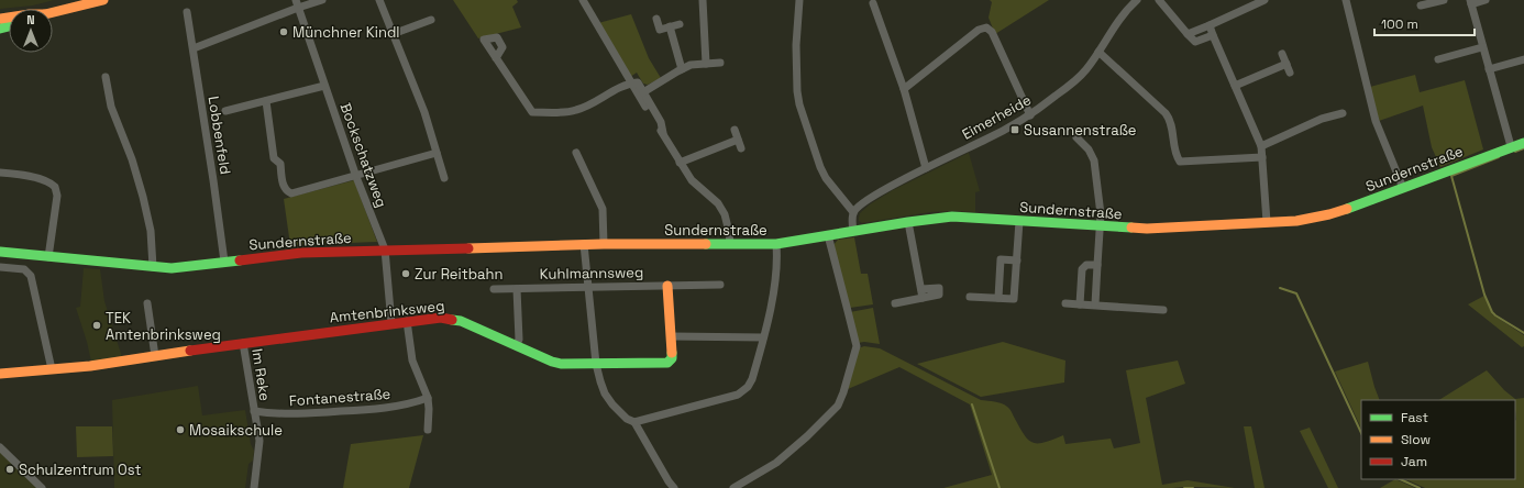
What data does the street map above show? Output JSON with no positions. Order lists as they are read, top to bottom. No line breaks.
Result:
{"streets":{"street":["Eimerheide","Lobbenfeld","Bockschatzweg","Sundernstraße","Kuhlmannsweg","Amtenbrinksweg","Im Reke","Fontanestraße"]},"crossings":[["Lobbenfeld","Sundernstraße"],["Bockschatzweg","Sundernstraße"],["Bockschatzweg","Amtenbrinksweg"],["Amtenbrinksweg","Im Reke"],["Im Reke","Fontanestraße"]],"places":{"other":["Münchner Kindl","Zur Reitbahn","TEK Amtenbrinksweg","Mosaikschule","Schulzentrum Ost"],"transit":["Susannenstraße"]},"legend":["Fast","Slow","Jam"],"scale_bar":"100 m","north":"top"}
